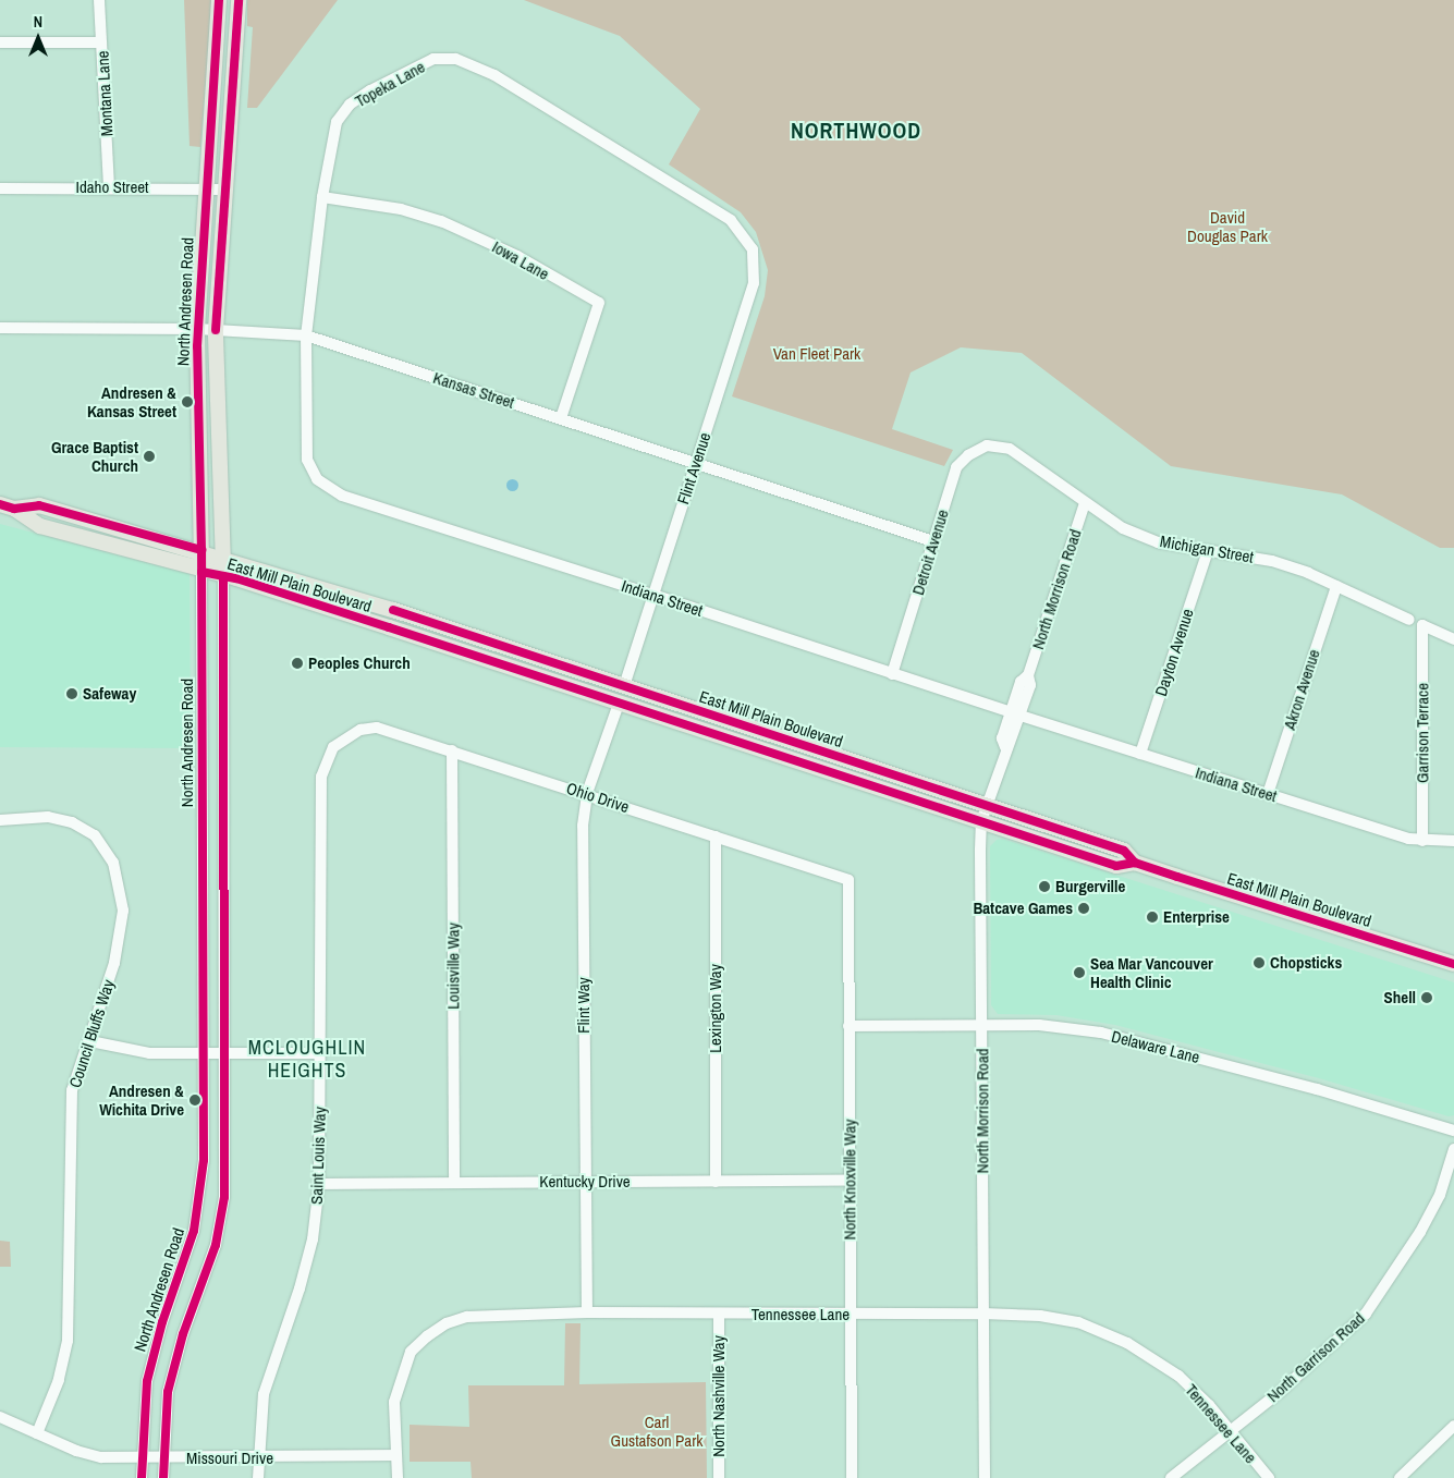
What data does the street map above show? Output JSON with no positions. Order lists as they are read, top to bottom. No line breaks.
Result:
{"streets":{"main road":["North Andresen Road","East Mill Plain Boulevard"],"street":["Topeka Lane","Montana Lane","Idaho Street","Iowa Lane","Kansas Street","Flint Avenue","Michigan Street","Detroit Avenue","North Morrison Road","Indiana Street","Dayton Avenue","Akron Avenue","Garrison Terrace","Ohio Drive","Louisville Way","Flint Way","Lexington Way","Council Bluffs Way","Delaware Lane","Saint Louis Way","North Knoxville Way","Kentucky Drive","Tennessee Lane","North Garrison Road","North Nashville Way","Missouri Drive"]},"crossings":[["Topeka Lane","Iowa Lane"],["Topeka Lane","Kansas Street"],["Topeka Lane","Flint Avenue"],["Topeka Lane","Indiana Street"],["Montana Lane","Idaho Street"],["Idaho Street","North Andresen Road"],["Iowa Lane","Kansas Street"],["North Andresen Road","Kansas Street"],["North Andresen Road","East Mill Plain Boulevard"],["North Andresen Road","Missouri Drive"],["Kansas Street","Flint Avenue"],["Kansas Street","Detroit Avenue"],["Flint Avenue","East Mill Plain Boulevard"],["Flint Avenue","Indiana Street"],["Michigan Street","Detroit Avenue"],["Michigan Street","North Morrison Road"],["Michigan Street","Dayton Avenue"],["Michigan Street","Akron Avenue"],["Detroit Avenue","Indiana Street"],["East Mill Plain Boulevard","North Morrison Road"],["East Mill Plain Boulevard","Flint Way"],["North Morrison Road","Indiana Street"],["North Morrison Road","Delaware Lane"],["North Morrison Road","Tennessee Lane"],["Indiana Street","Dayton Avenue"],["Indiana Street","Akron Avenue"],["Indiana Street","Garrison Terrace"],["Ohio Drive","Louisville Way"],["Ohio Drive","Flint Way"],["Ohio Drive","Lexington Way"],["Ohio Drive","Saint Louis Way"],["Ohio Drive","North Knoxville Way"],["Louisville Way","Kentucky Drive"],["Flint Way","Kentucky Drive"],["Flint Way","Tennessee Lane"],["Lexington Way","Kentucky Drive"],["Council Bluffs Way","Missouri Drive"],["Delaware Lane","North Knoxville Way"],["Saint Louis Way","Kentucky Drive"],["Saint Louis Way","Missouri Drive"],["North Knoxville Way","Kentucky Drive"],["North Knoxville Way","Tennessee Lane"],["Tennessee Lane","North Garrison Road"],["Tennessee Lane","North Nashville Way"],["Tennessee Lane","Missouri Drive"]],"districts":["NORTHWOOD","MCLOUGHLIN HEIGHTS"],"parks":["David Douglas Park","Van Fleet Park","Carl Gustafson Park"],"places":["Andresen & Kansas Street","Grace Baptist Church","Peoples Church","Safeway","Burgerville","Batcave Games","Enterprise","Chopsticks","Sea Mar Vancouver Health Clinic","Shell","Andresen & Wichita Drive"],"north":"top"}
